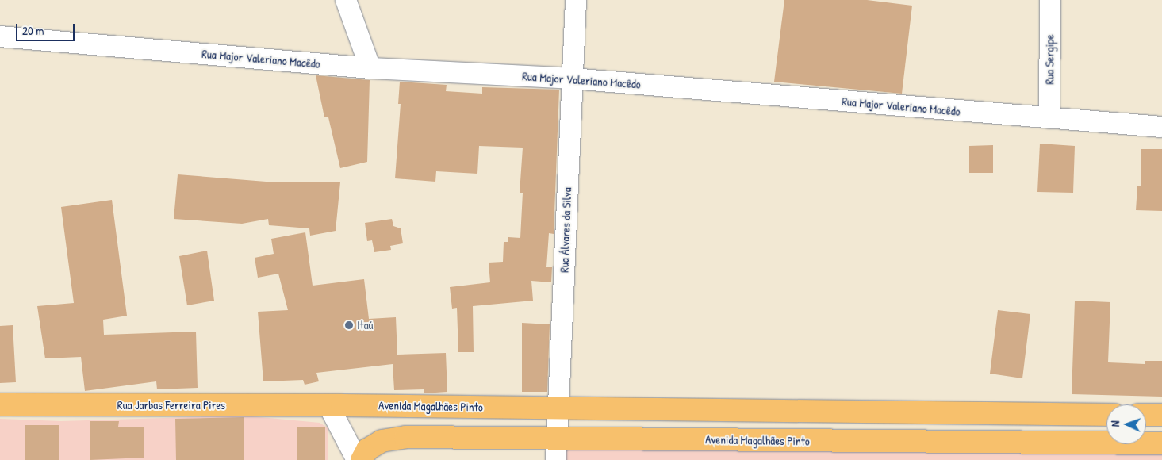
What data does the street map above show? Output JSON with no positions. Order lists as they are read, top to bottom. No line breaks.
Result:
{"streets":{"main road":["Rua Jarbas Ferreira Pires","Avenida Magalhães Pinto"],"street":["Rua Major Valeriano Macêdo","Rua Sergipe","Rua Álvares da Silva"]},"crossings":[["Rua Major Valeriano Macêdo","Rua Sergipe"],["Rua Major Valeriano Macêdo","Rua Álvares da Silva"],["Rua Álvares da Silva","Avenida Magalhães Pinto"],["Rua Jarbas Ferreira Pires","Avenida Magalhães Pinto"]],"places":["Itaú"],"scale_bar":"20 m","north":"left"}
